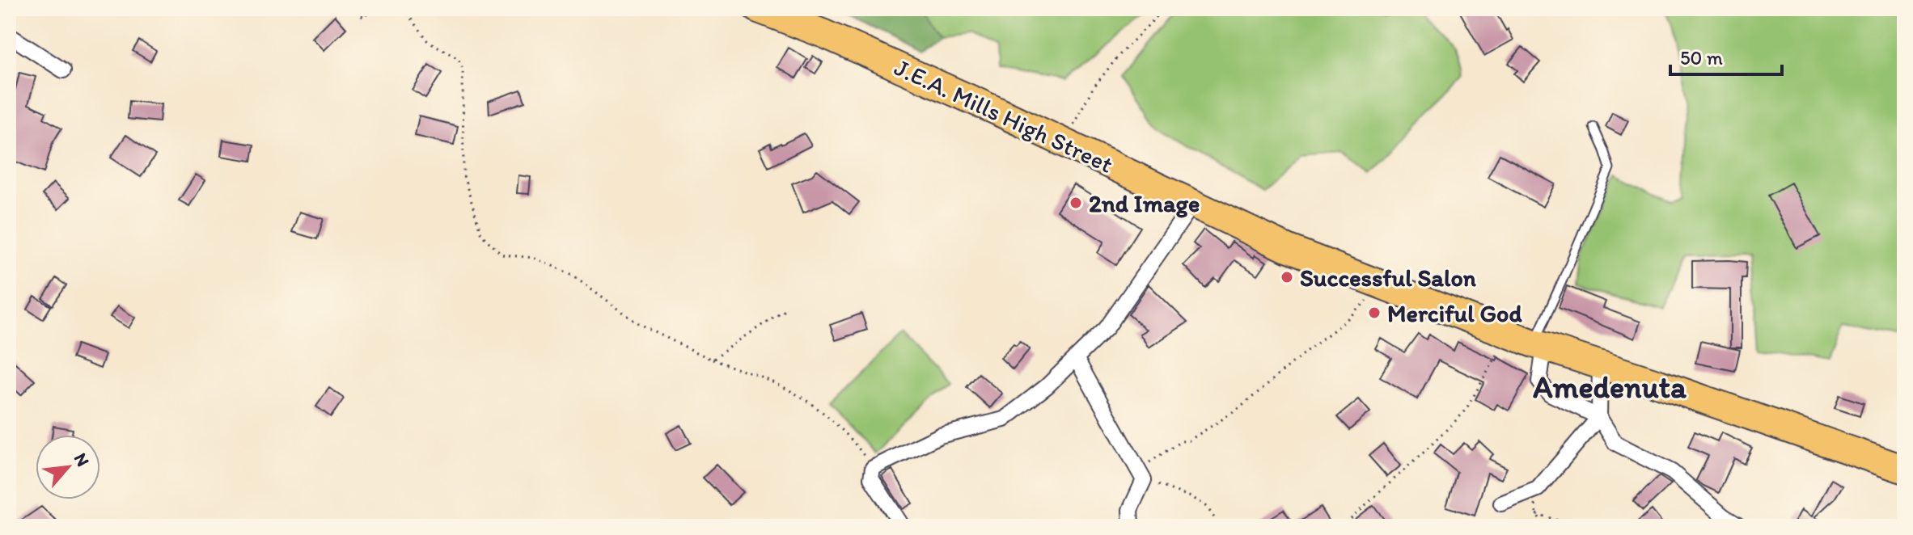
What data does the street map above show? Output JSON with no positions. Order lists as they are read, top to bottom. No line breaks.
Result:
{"streets":{"highway":["J.E.A. Mills High Street"]},"districts":["Amedenuta"],"places":["2nd Image","Successful Salon","Merciful God"],"scale_bar":"50 m","north":"top right"}
